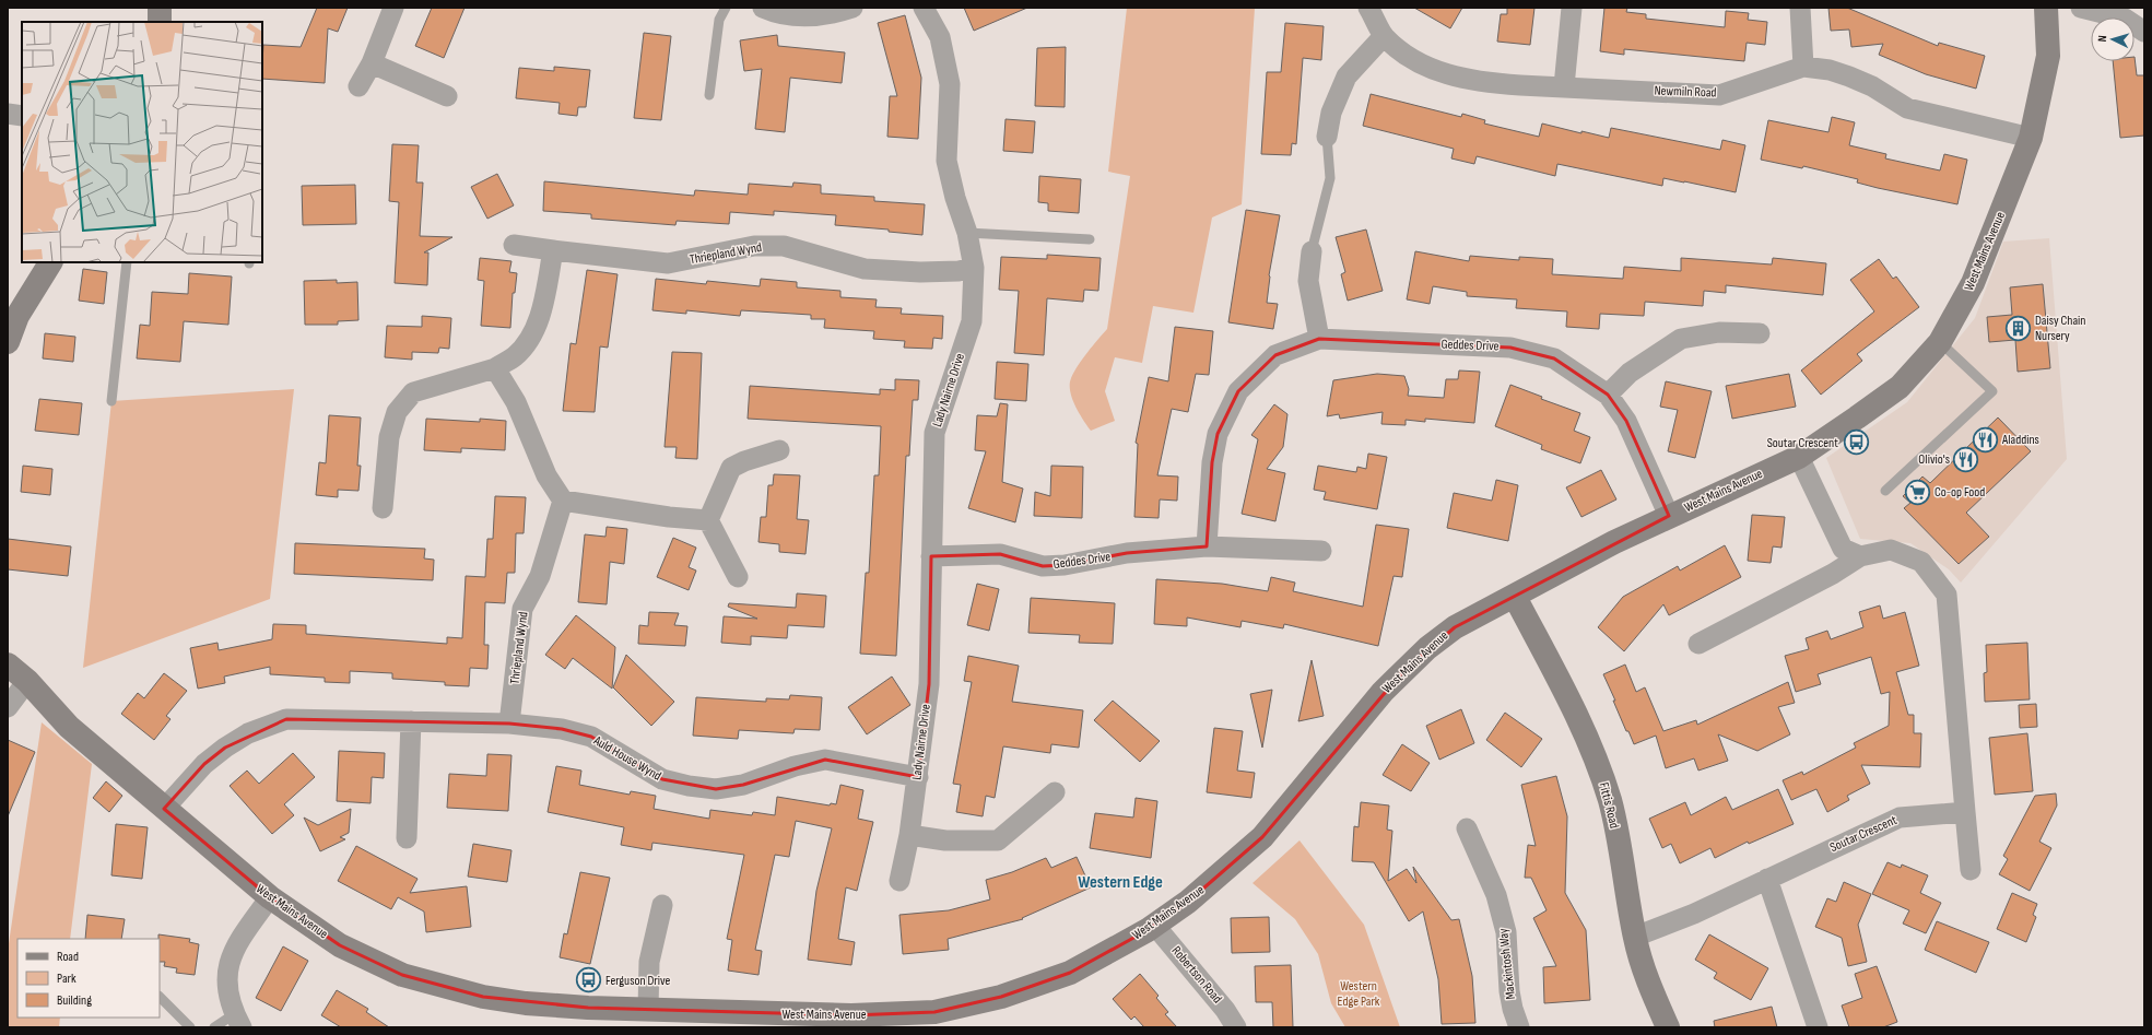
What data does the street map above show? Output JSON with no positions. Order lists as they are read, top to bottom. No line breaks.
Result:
{"streets":{"street":["Newmiln Road","West Mains Avenue","Thriepland Wynd","Geddes Drive","Lady Nairne Drive","Auld House Wynd","Fittis Road","Soutar Crescent","Mackintosh Way","Robertson Road"]},"crossings":[["Newmiln Road","West Mains Avenue"],["West Mains Avenue","Geddes Drive"],["West Mains Avenue","Auld House Wynd"],["West Mains Avenue","Fittis Road"],["West Mains Avenue","Robertson Road"],["Thriepland Wynd","Lady Nairne Drive"],["Thriepland Wynd","Auld House Wynd"],["Geddes Drive","Lady Nairne Drive"],["Lady Nairne Drive","Auld House Wynd"],["Fittis Road","Soutar Crescent"]],"districts":["Western Edge"],"parks":["Western Edge Park"],"places":{"building":["Daisy Chain Nursery"],"restaurant":["Aladdins","Olivio's"],"bus stop":["Soutar Crescent","Ferguson Drive"],"supermarket":["Co-op Food"]},"legend":["Road","Park","Building"],"north":"left"}
